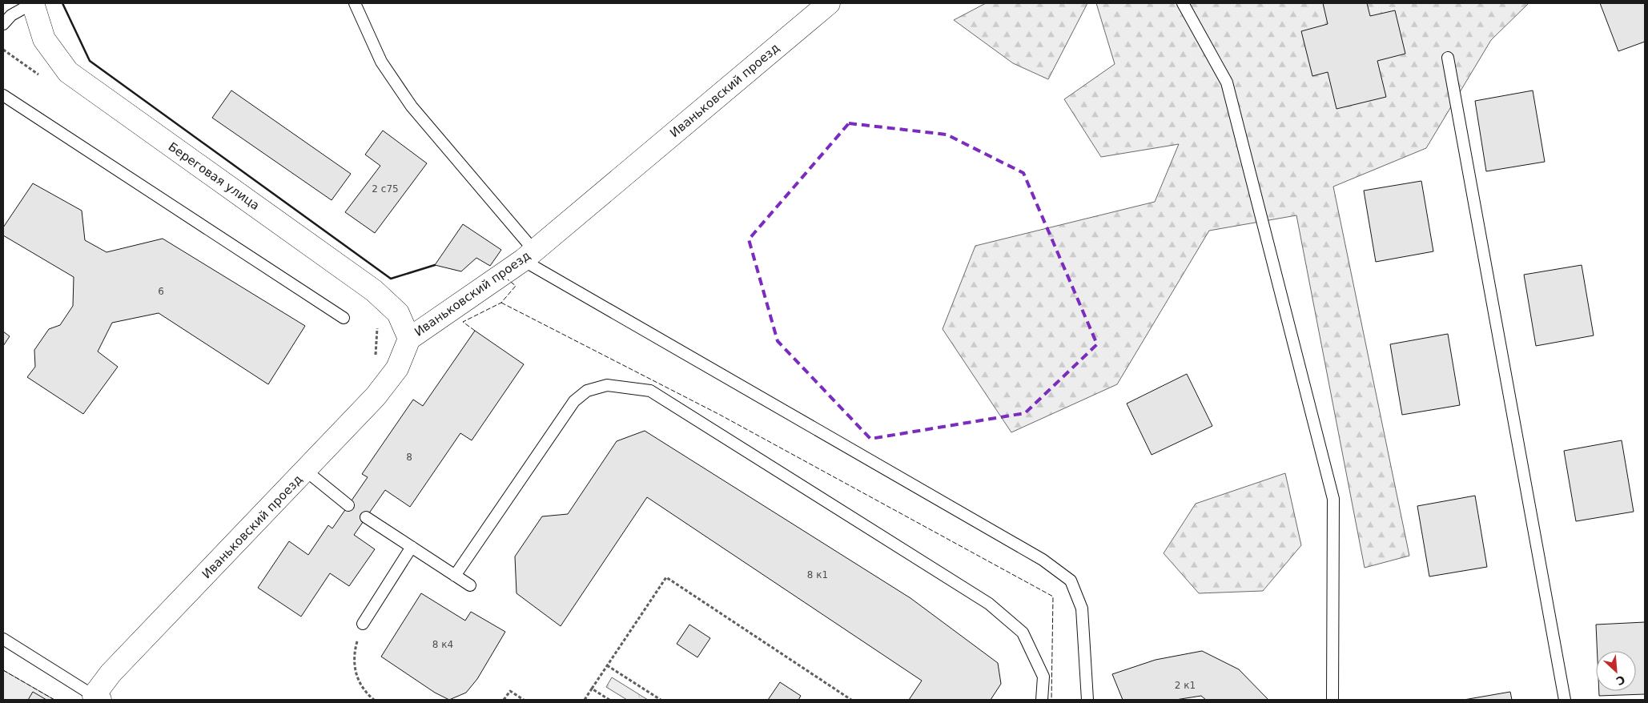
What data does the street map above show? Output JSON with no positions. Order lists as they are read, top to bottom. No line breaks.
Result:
{"streets":{"street":["Иваньковский проезд","Береговая улица"]},"crossings":[["Иваньковский проезд","Береговая улица"]],"house_numbers":["2 с75","6","8","8 к1","8 к4","2 к1"],"north":"bottom right"}
